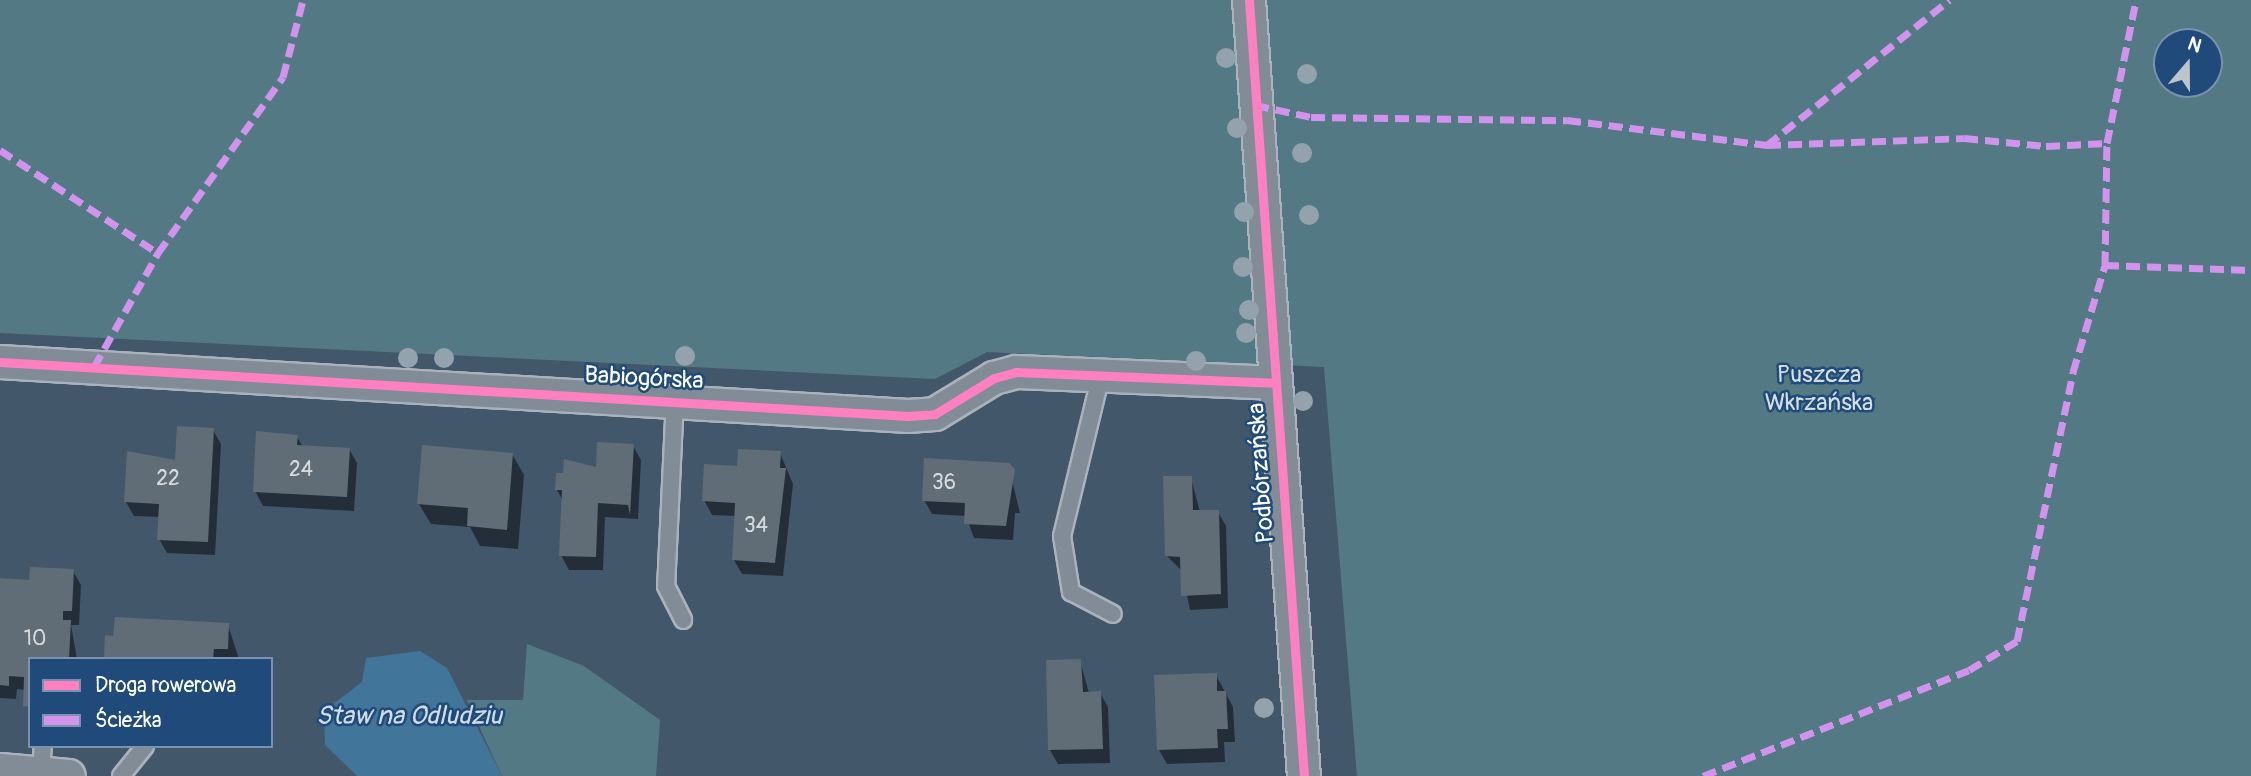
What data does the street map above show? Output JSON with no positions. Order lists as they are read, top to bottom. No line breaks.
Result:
{"streets":{"street":["Babiogórska","Podbórzańska"]},"crossings":[["Babiogórska","Podbórzańska"]],"water":["Staw na Odludziu"],"parks":["Puszcza Wkrzańska"],"house_numbers":["24","22","36","34","10"],"legend":["Droga rowerowa","Ścieżka"],"north":"top"}
